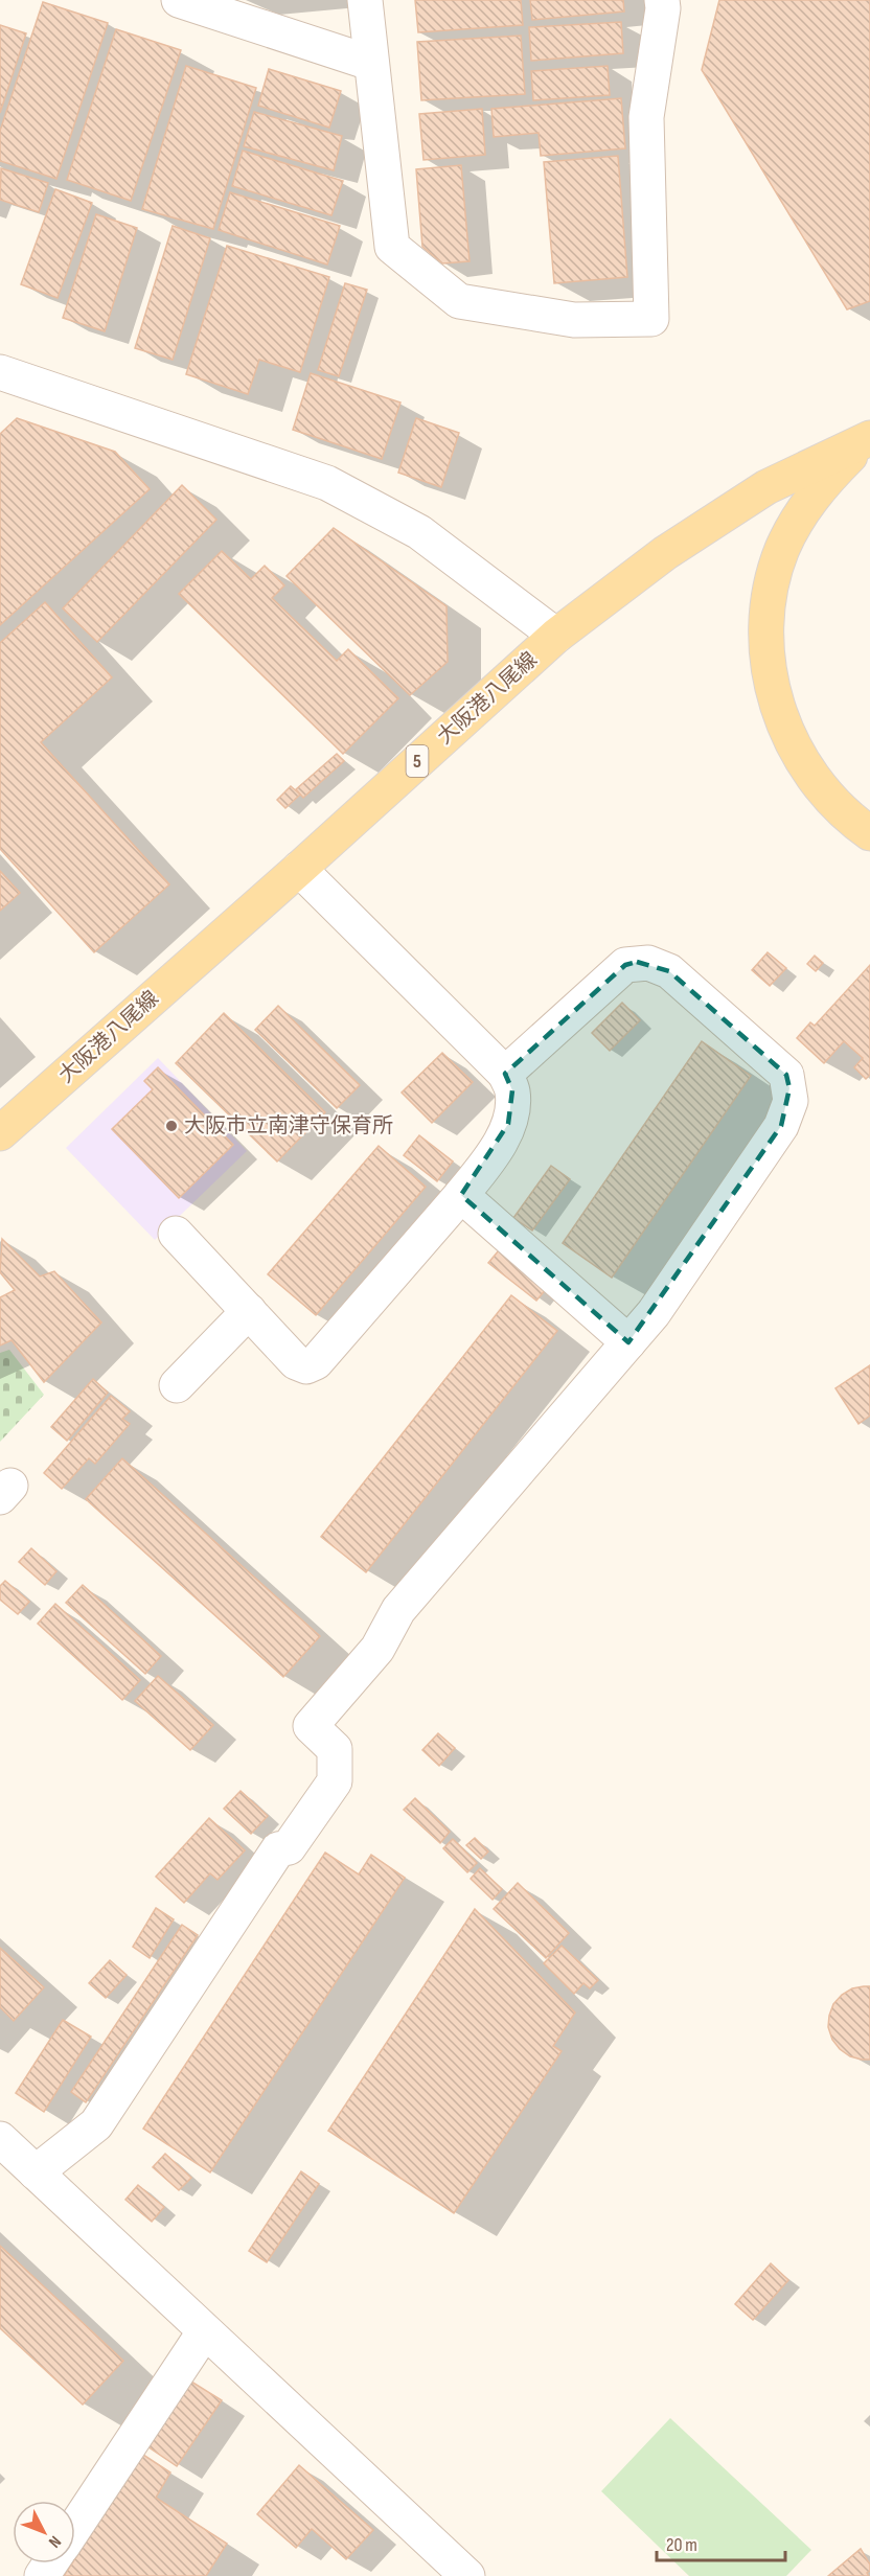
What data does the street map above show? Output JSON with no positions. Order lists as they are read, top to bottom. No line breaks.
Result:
{"streets":{"main road":["大阪港八尾線","5"]},"places":["大阪市立南津守保育所"],"scale_bar":"20 m","north":"bottom right"}
